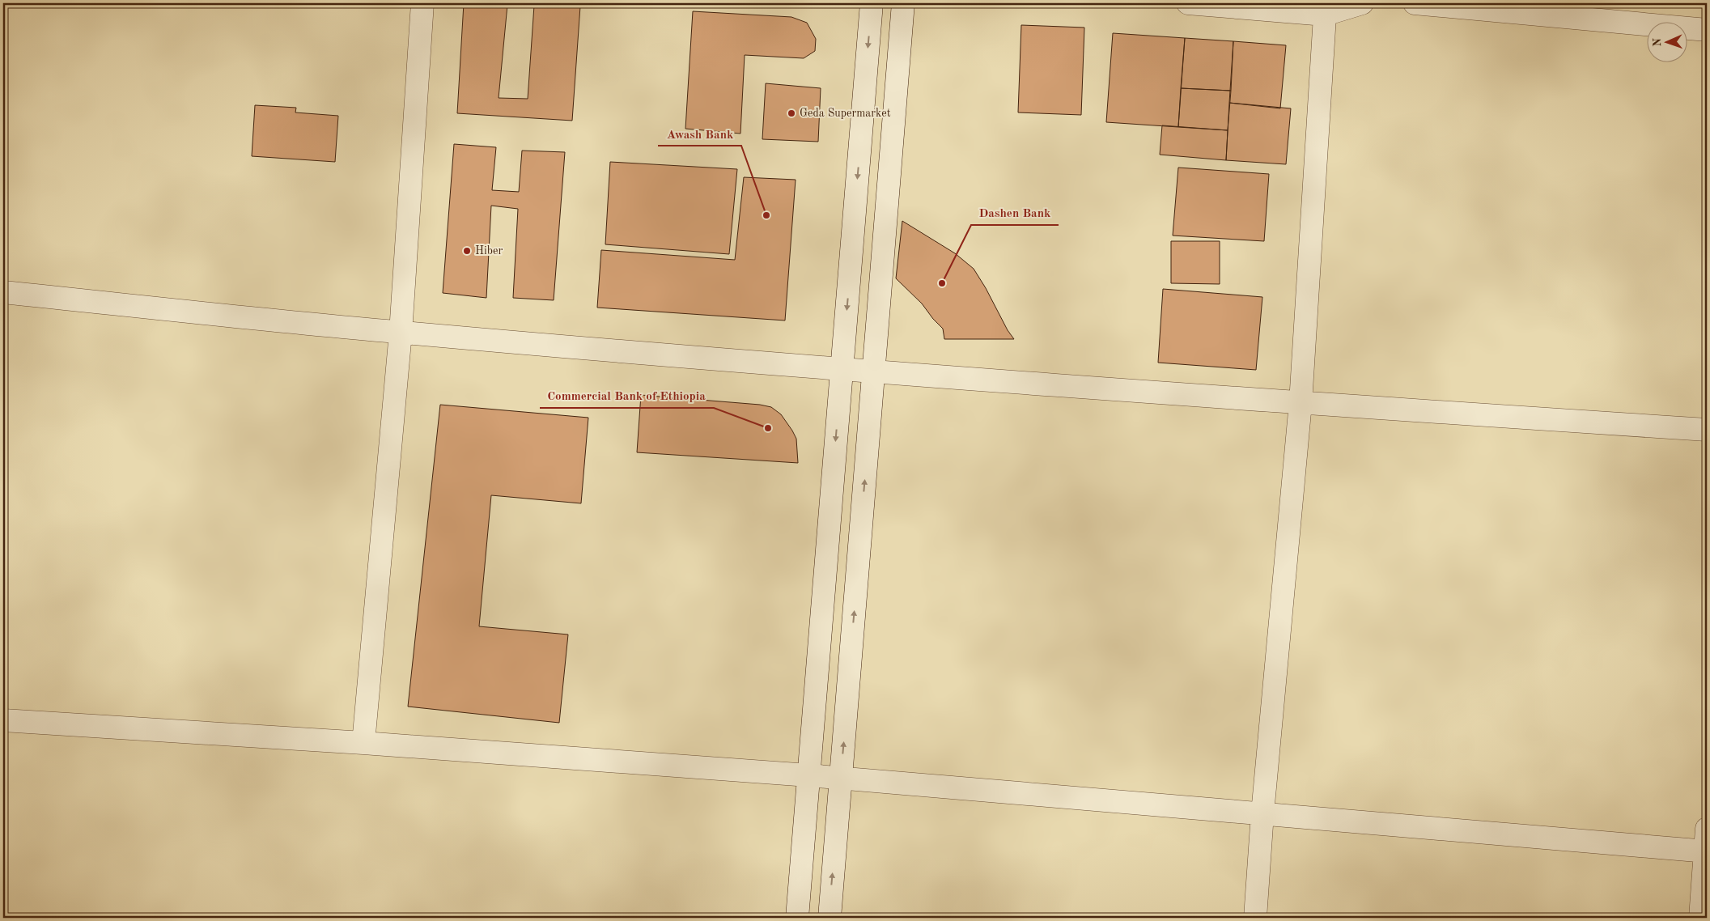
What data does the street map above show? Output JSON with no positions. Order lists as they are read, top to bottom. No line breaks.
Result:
{"places":["Geda Supermarket","Awash Bank","Hiber","Dashen Bank","Commercial Bank of Ethiopia"],"north":"left"}
